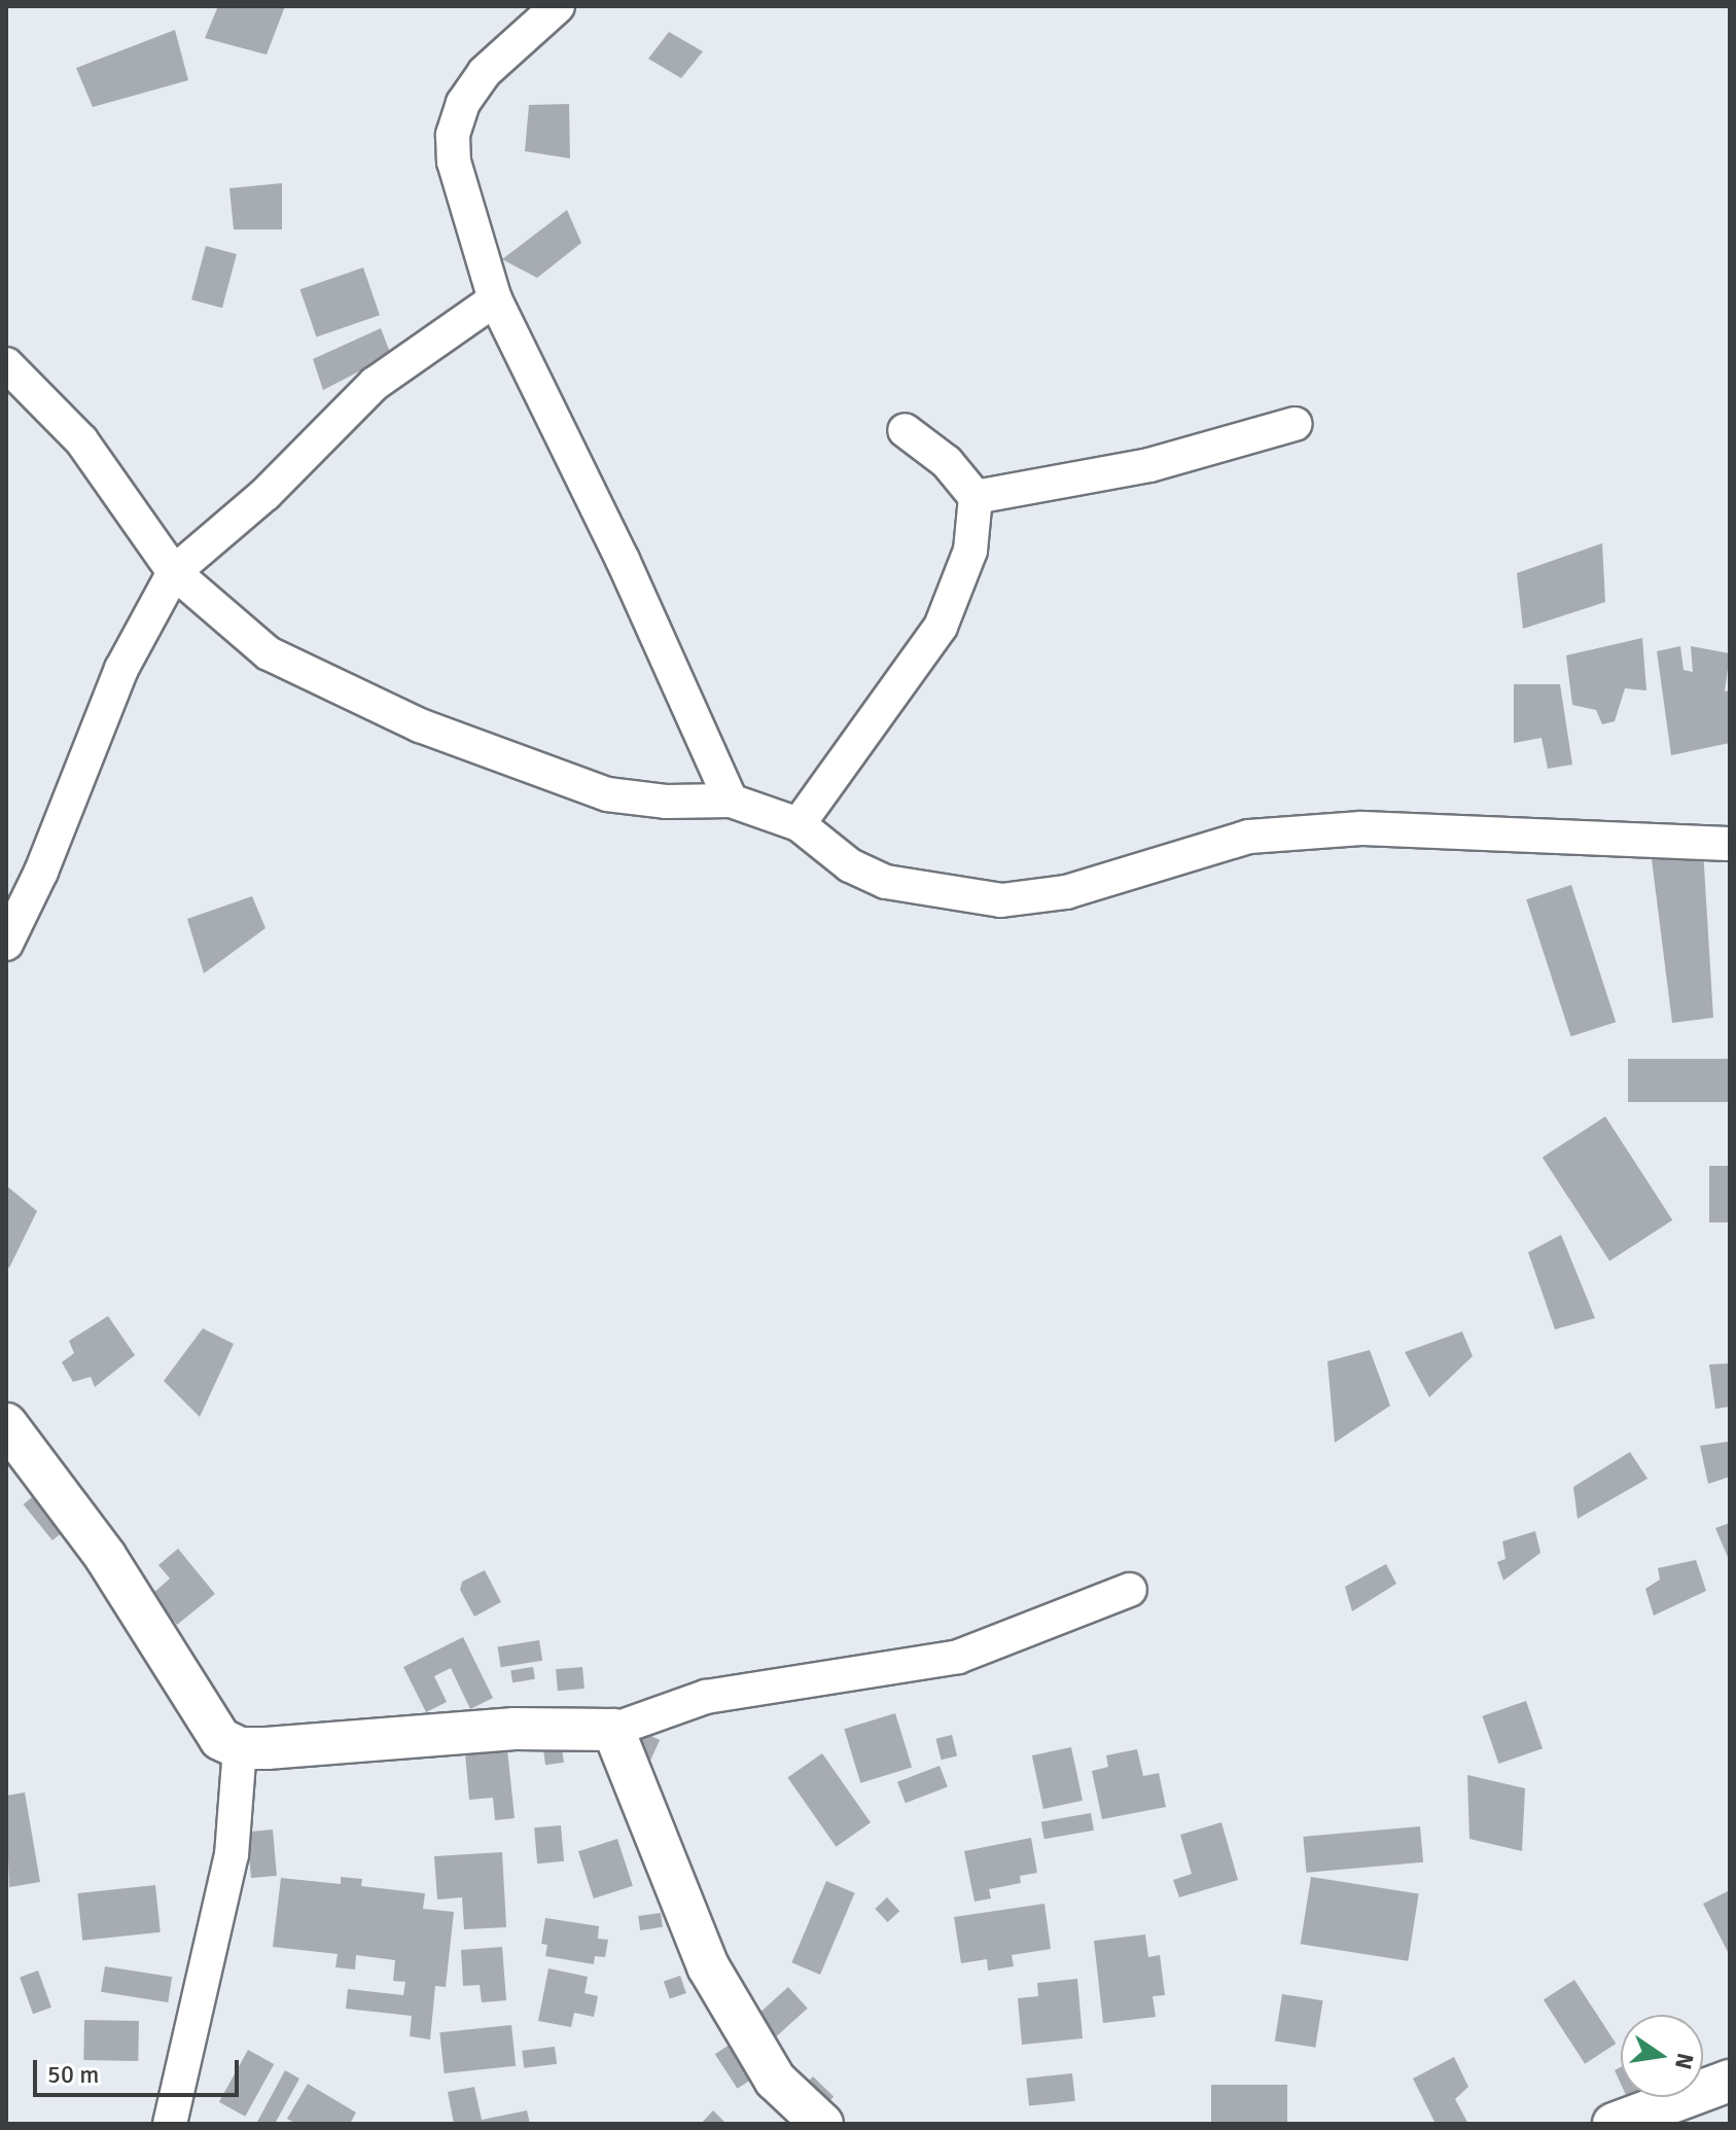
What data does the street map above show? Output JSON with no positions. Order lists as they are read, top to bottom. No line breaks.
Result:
{"scale_bar":"50 m","north":"right"}
